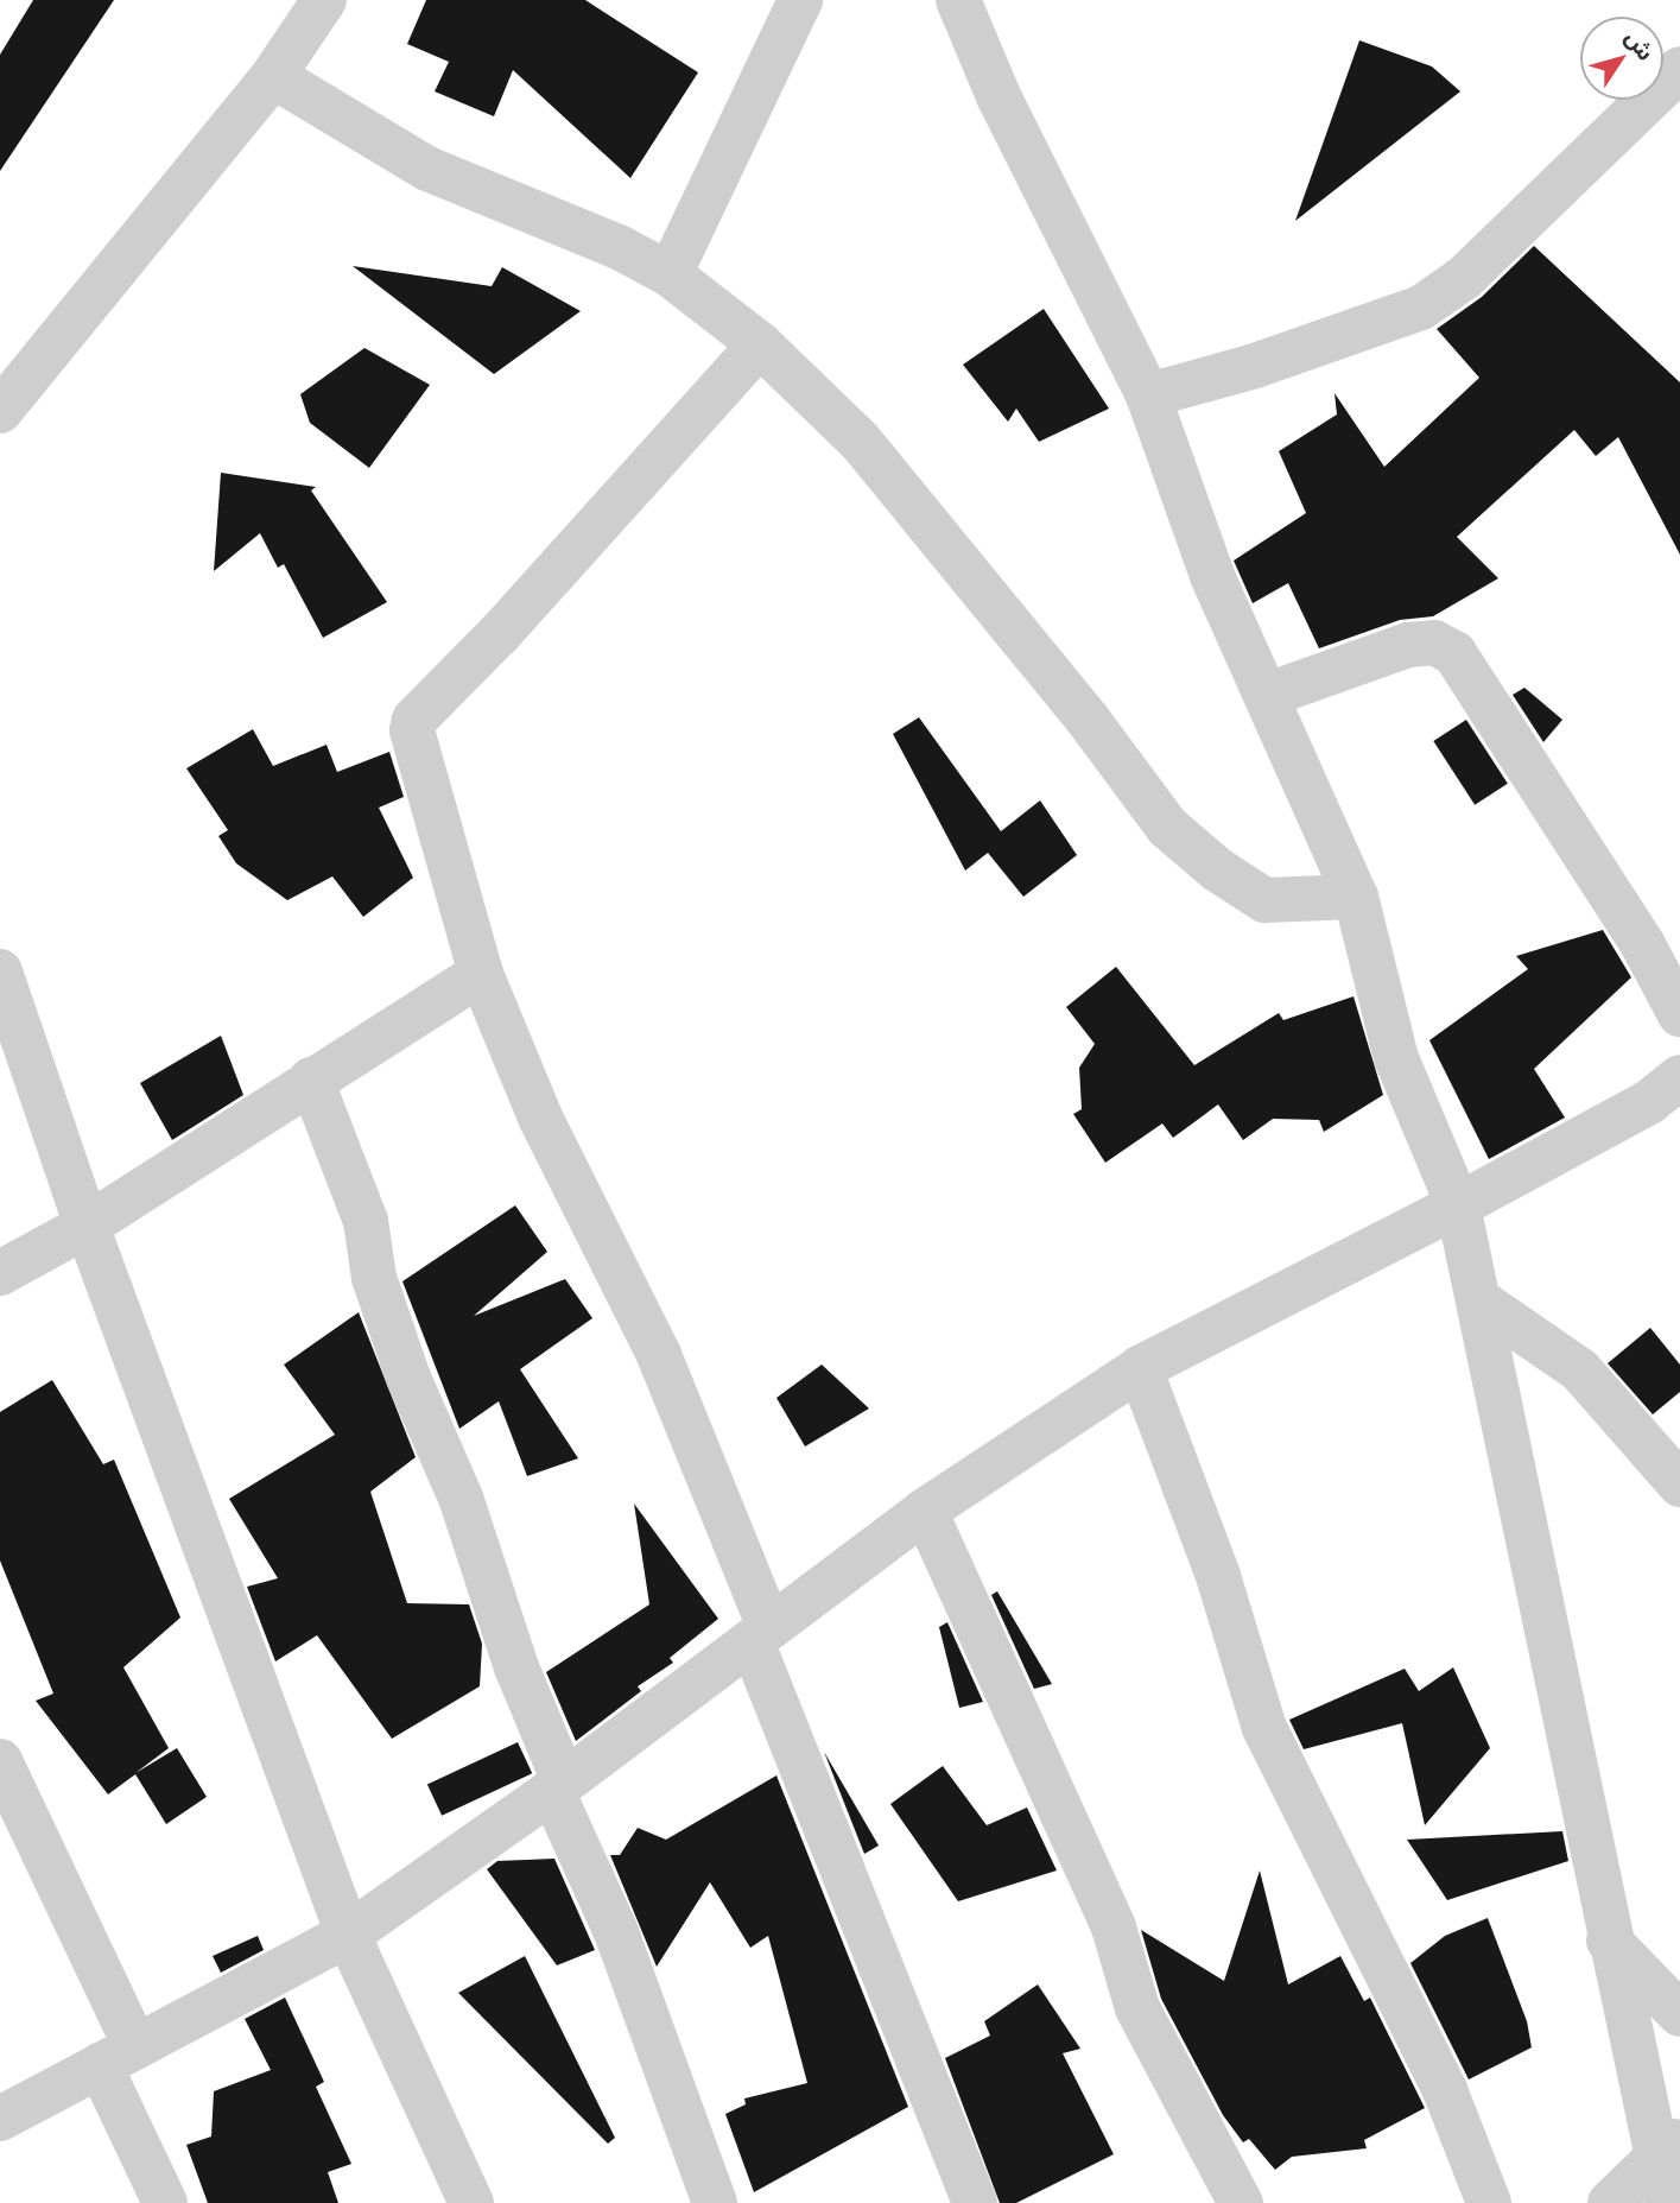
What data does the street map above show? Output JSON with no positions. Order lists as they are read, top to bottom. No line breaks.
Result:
{"north":"top right"}
